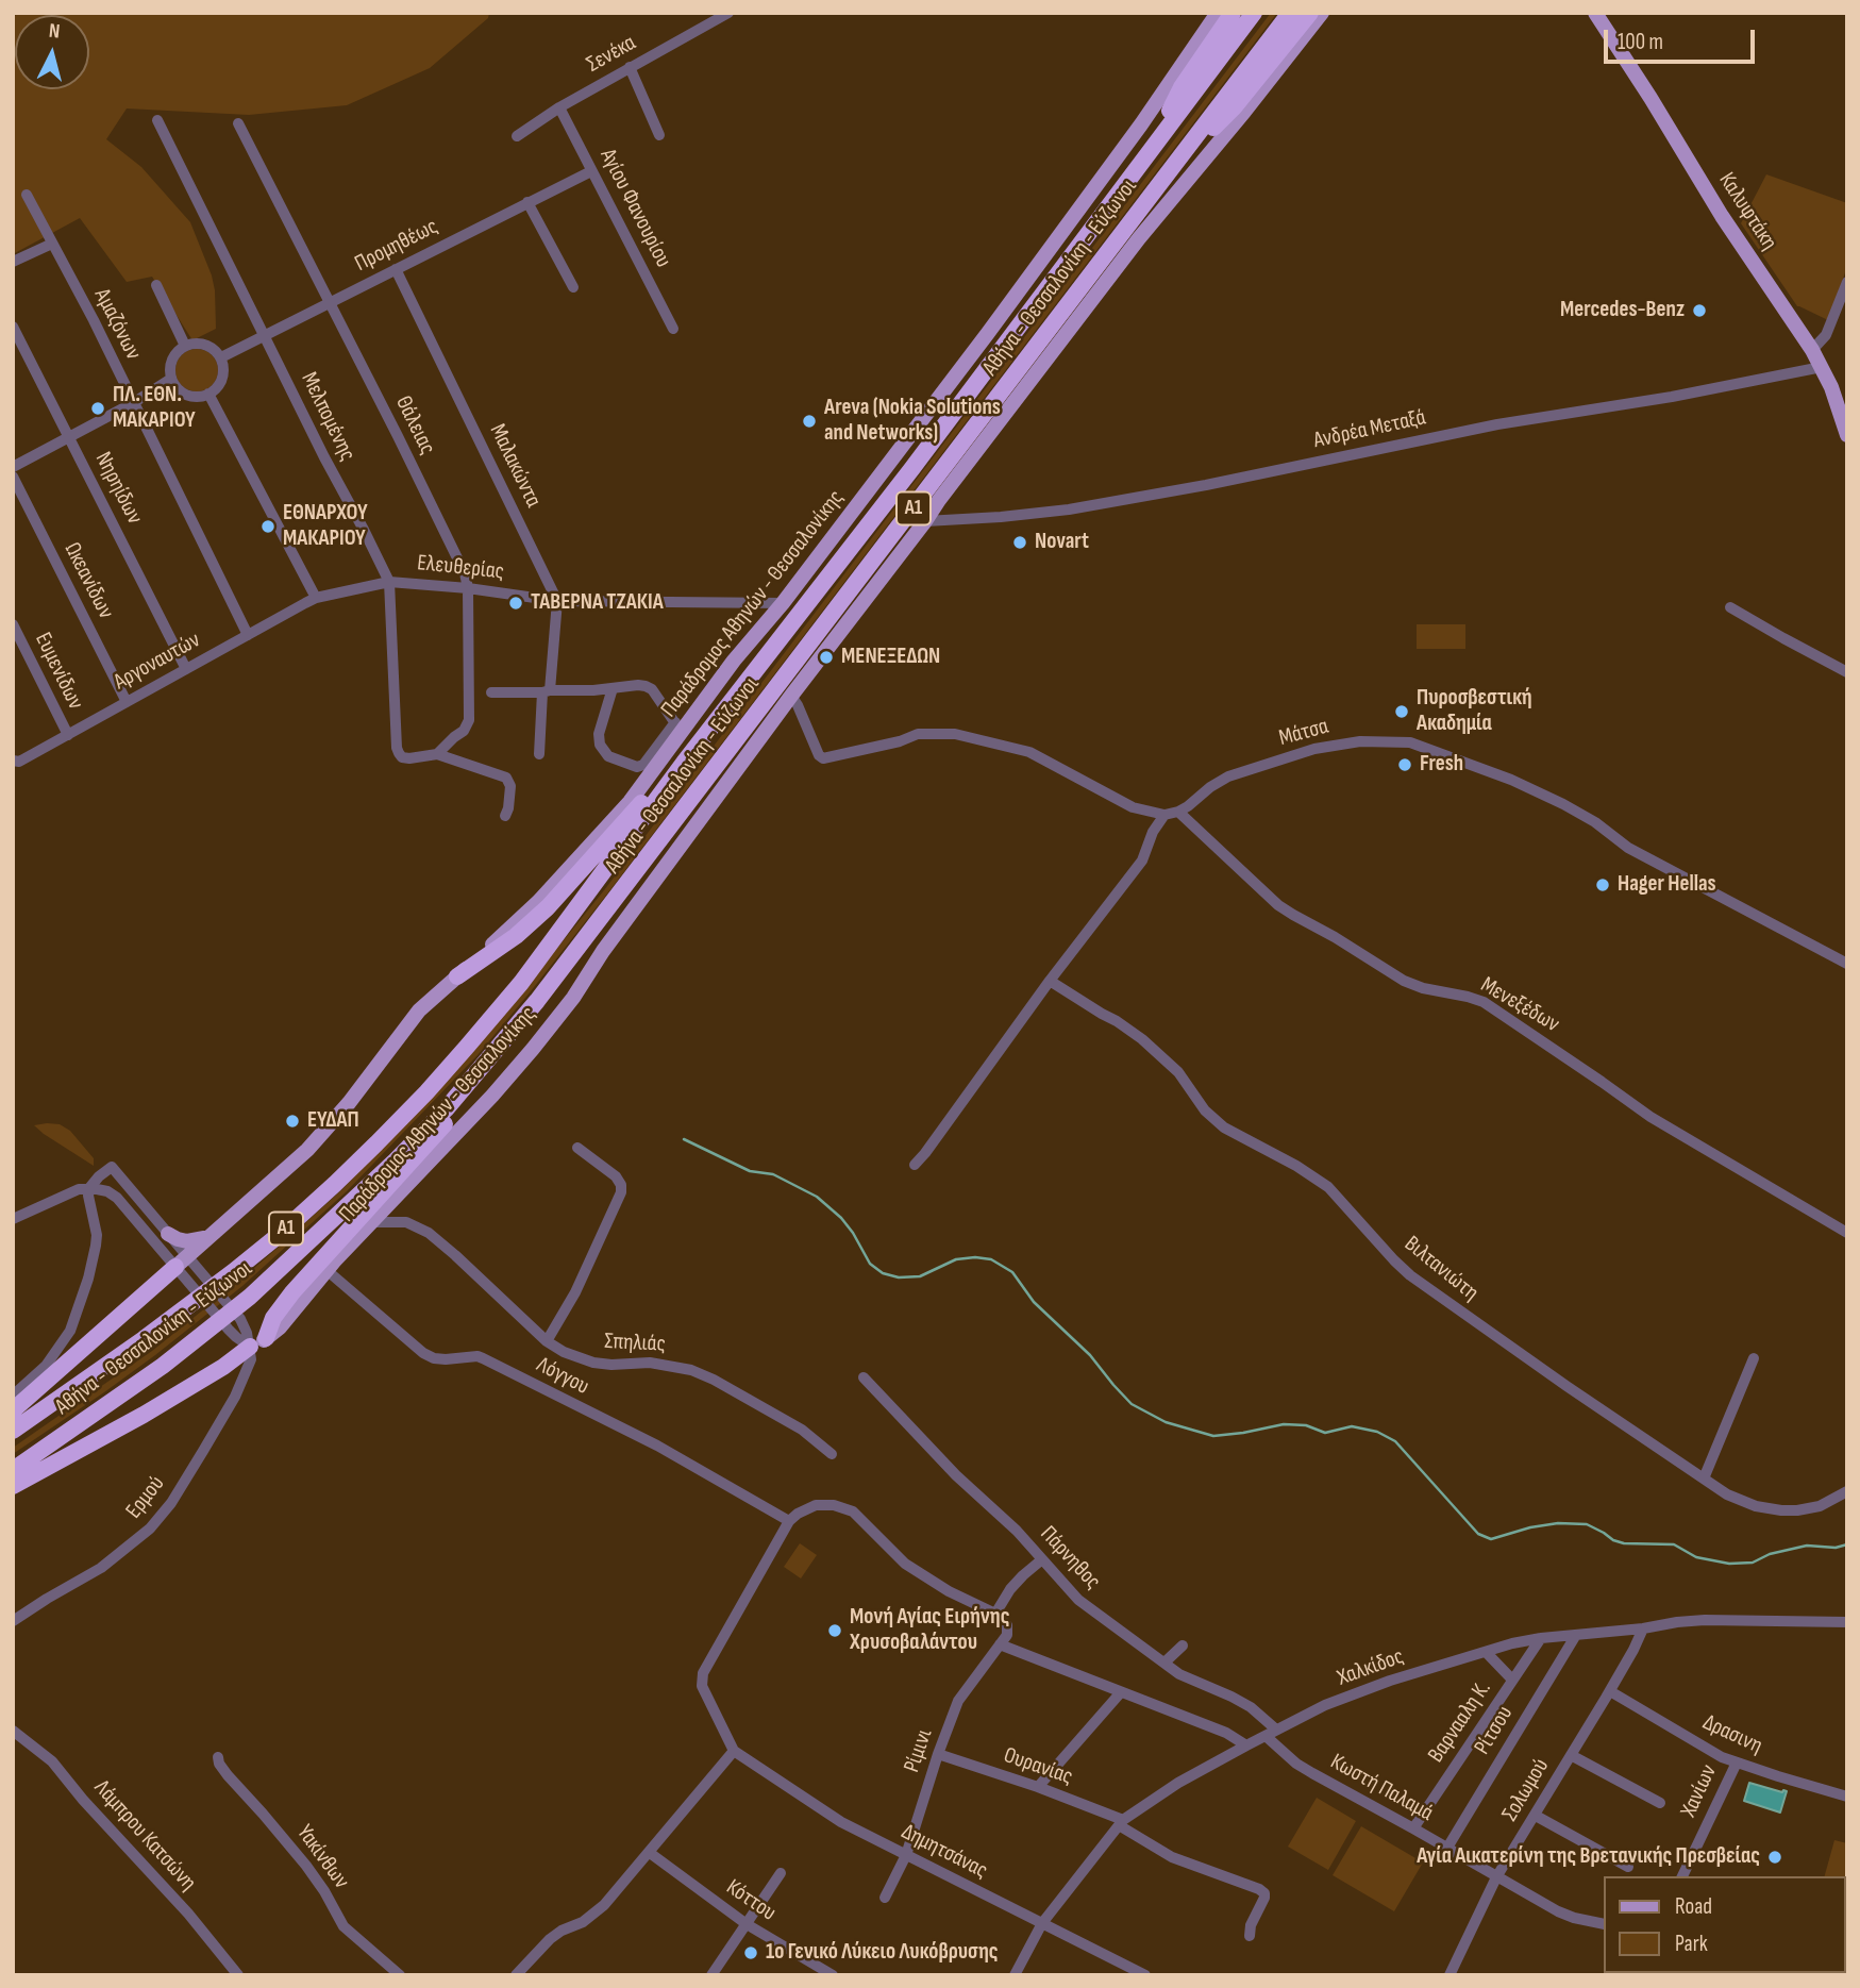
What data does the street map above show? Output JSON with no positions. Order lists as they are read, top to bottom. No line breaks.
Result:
{"streets":{"highway":["Αθήνα - Θεσσαλονίκη - Εύζωνοι","Α1"],"main road":["Καλυφτάκη","Παράδρομος Αθηνών - Θεσσαλονίκης"],"street":["Σενέκα","Αγίου Φανουρίου","Προμηθέως","Αμαζόνων","Μελπομένης","Θάλειας","Ανδρέα Μεταξά","Μαλακώντα","Νηρηίδων","Ελευθερίας","Ωκεανίδων","Αργοναυτών","Ευμενίδων","Μάτσα","Μενεξέδων","Βιλτανιώτη","Σπηλιάς","Λόγγου","Ερμού","Πάρνηθος","Χαλκίδος","Βαρνααλη Κ.","Ρίτσου","Δρασινη","Ρίμινι","Ουρανίας","Κωστή Παλαμά","Σολωμού","Χανίων","Λάμπρου Κατσώνη","Δημητσάνας","Υακίνθων","Κόττου"]},"crossings":[["Σενέκα","Αγίου Φανουρίου"],["Αγίου Φανουρίου","Προμηθέως"],["Καλυφτάκη","Ανδρέα Μεταξά"],["Προμηθέως","Μελπομένης"],["Προμηθέως","Θάλειας"],["Προμηθέως","Μαλακώντα"],["Αμαζόνων","Αργοναυτών"],["Μελπομένης","Θάλειας"],["Μελπομένης","Ελευθερίας"],["Θάλειας","Ελευθερίας"],["Ανδρέα Μεταξά","Παράδρομος Αθηνών - Θεσσαλονίκης"],["Μαλακώντα","Ελευθερίας"],["Νηρηίδων","Αργοναυτών"],["Ελευθερίας","Παράδρομος Αθηνών - Θεσσαλονίκης"],["Ελευθερίας","Αργοναυτών"],["Ωκεανίδων","Αργοναυτών"],["Παράδρομος Αθηνών - Θεσσαλονίκης","Μάτσα"],["Παράδρομος Αθηνών - Θεσσαλονίκης","Σπηλιάς"],["Παράδρομος Αθηνών - Θεσσαλονίκης","Λόγγου"],["Παράδρομος Αθηνών - Θεσσαλονίκης","Ερμού"],["Αργοναυτών","Ευμενίδων"],["Μάτσα","Μενεξέδων"],["Πάρνηθος","Χαλκίδος"],["Πάρνηθος","Κωστή Παλαμά"],["Χαλκίδος","Βαρνααλη Κ."],["Χαλκίδος","Ρίτσου"],["Χαλκίδος","Ουρανίας"],["Χαλκίδος","Κωστή Παλαμά"],["Χαλκίδος","Σολωμού"],["Χαλκίδος","Δημητσάνας"],["Βαρνααλη Κ.","Κωστή Παλαμά"],["Ρίτσου","Κωστή Παλαμά"],["Δρασινη","Σολωμού"],["Δρασινη","Χανίων"],["Ρίμινι","Ουρανίας"],["Ρίμινι","Δημητσάνας"],["Κωστή Παλαμά","Σολωμού"]],"places":["Mercedes-Benz","ΠΛ. ΕΘΝ. ΜΑΚΑΡΙΟΥ","Areva (Nokia Solutions and Networks)","ΕΘΝΑΡΧΟΥ ΜΑΚΑΡΙΟΥ","Novart","ΤΑΒΕΡΝΑ ΤΖΑΚΙΑ","ΜΕΝΕΞΕΔΩΝ","Πυροσβεστική Ακαδημία","Fresh","Hager Hellas","ΕΥΔΑΠ","Μονή Αγίας Ειρήνης Χρυσοβαλάντου","Αγία Αικατερίνη της Βρετανικής Πρεσβείας","1ο Γενικό Λύκειο Λυκόβρυσης"],"legend":["Road","Park"],"scale_bar":"100 m","north":"top"}
